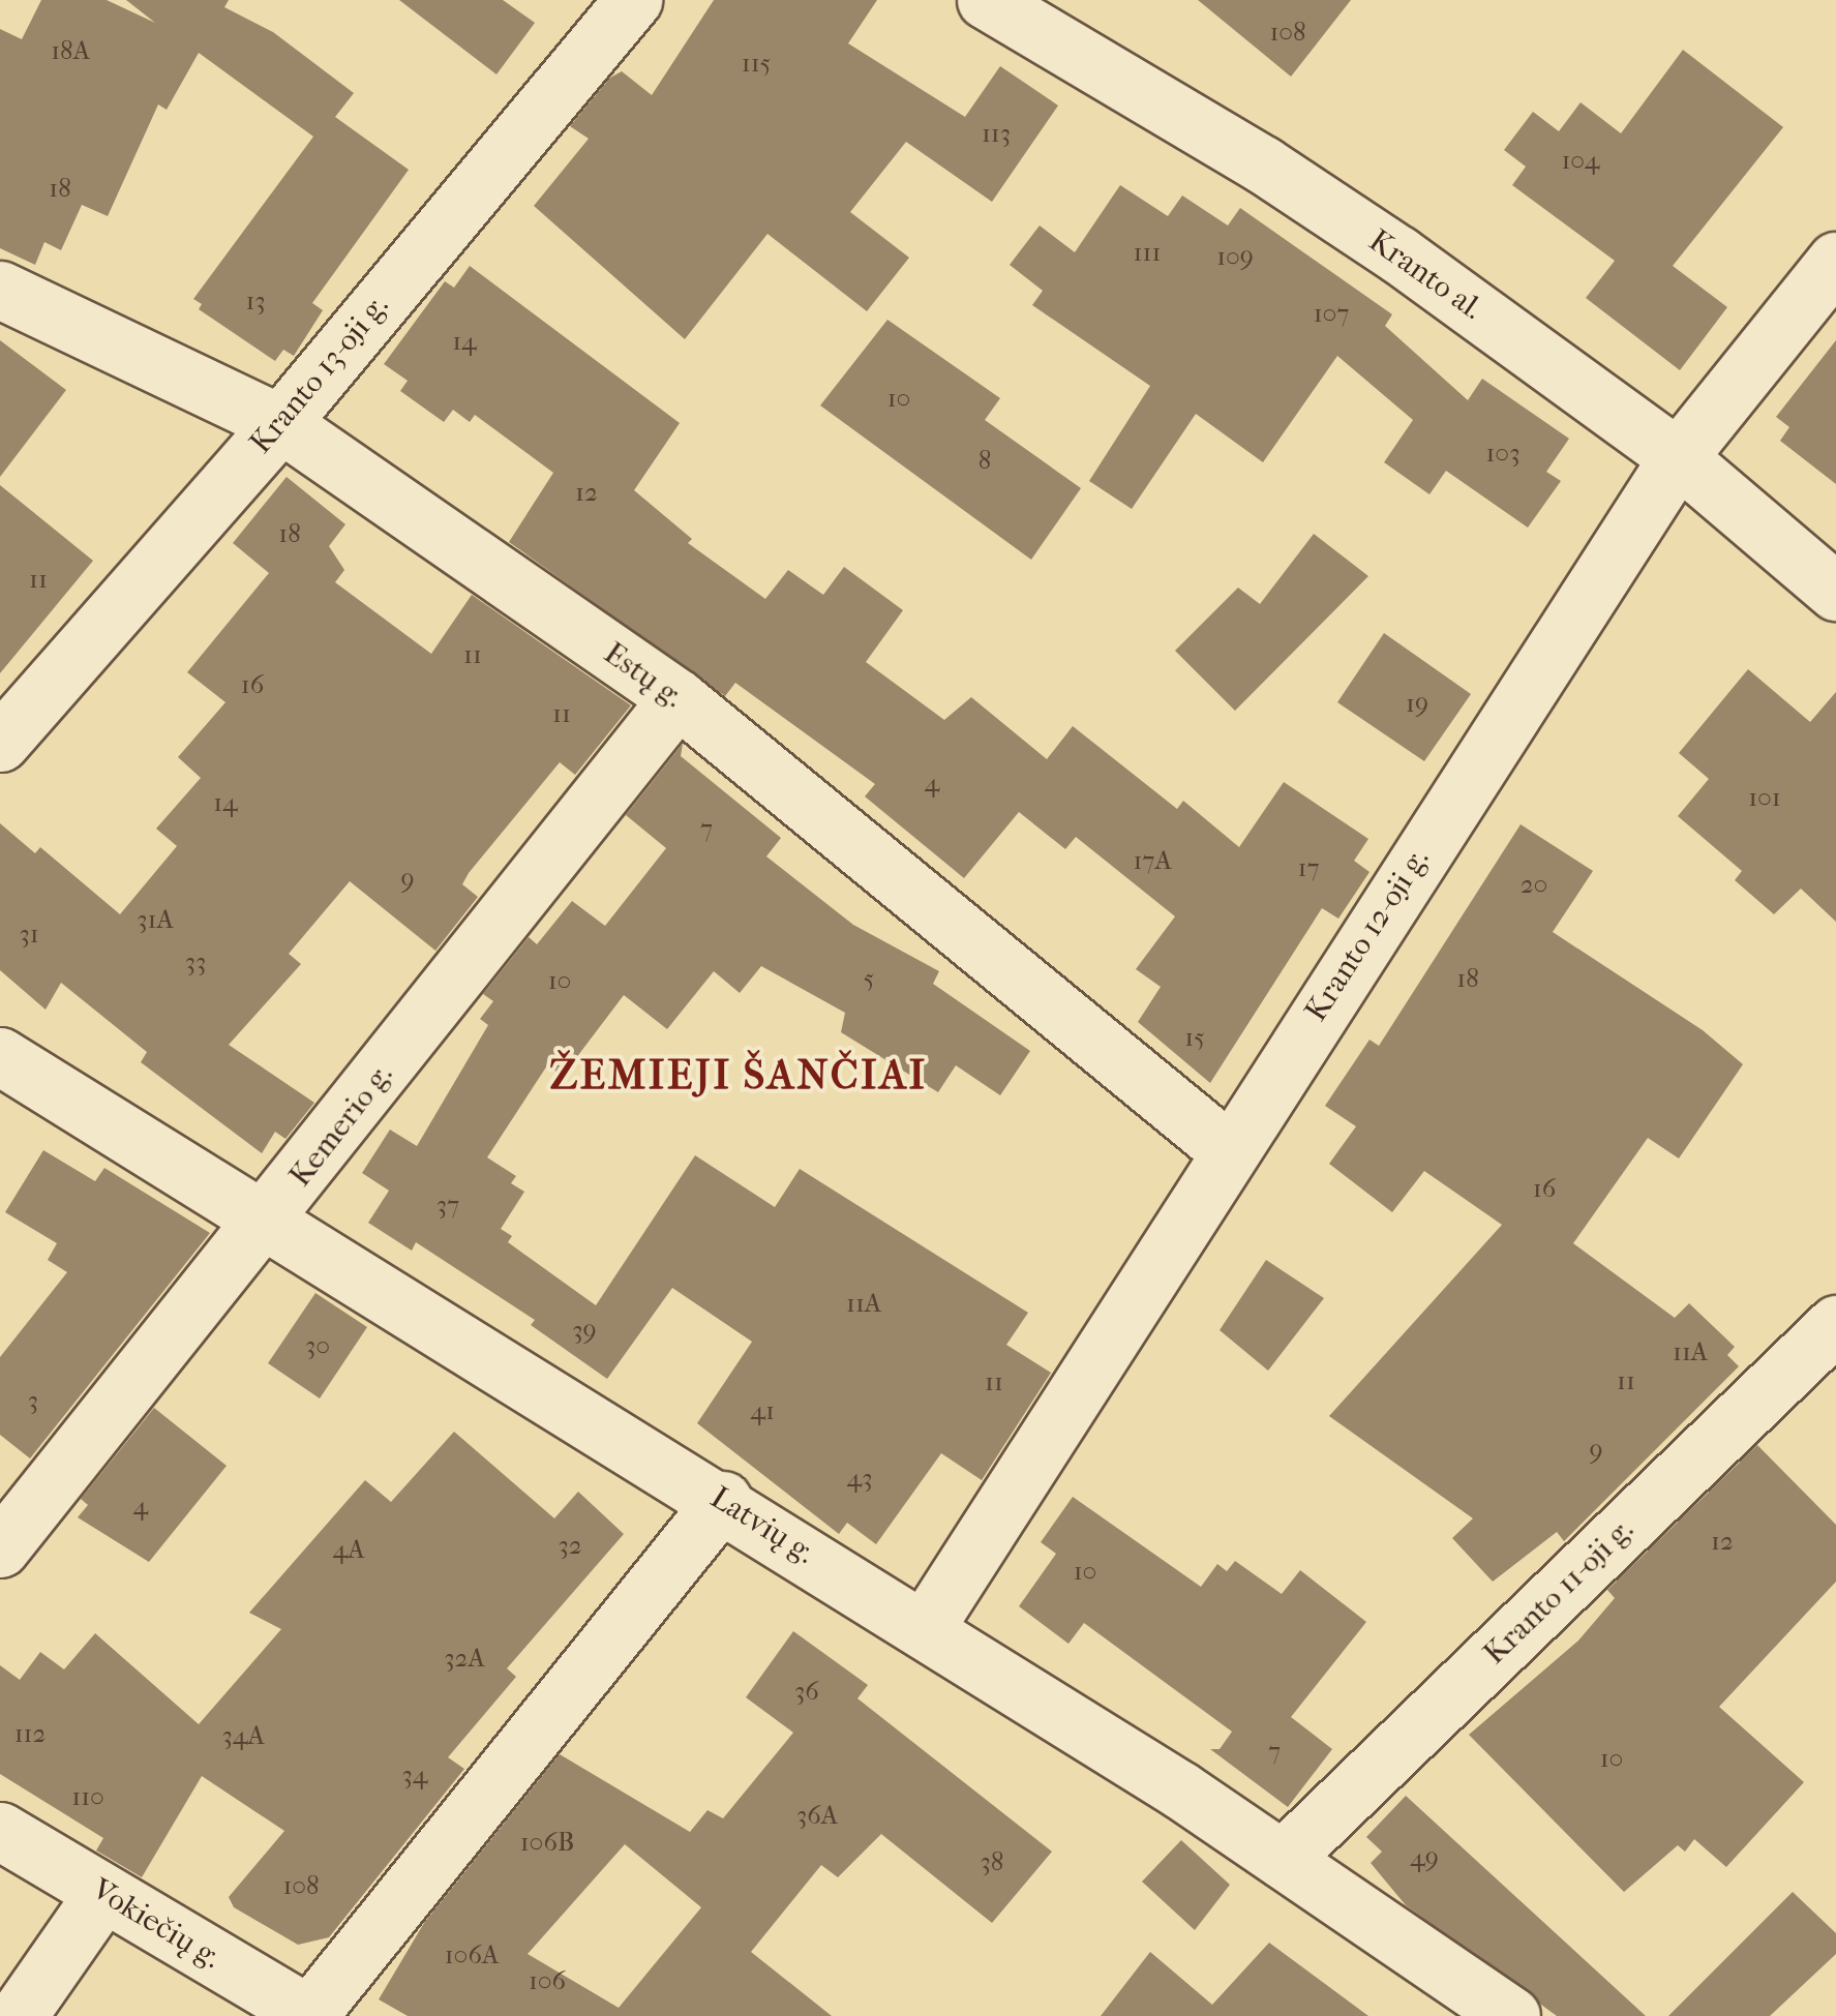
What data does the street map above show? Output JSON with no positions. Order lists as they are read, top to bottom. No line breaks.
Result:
{"streets":{"street":["Kranto al.","Kranto 13-oji g.","Estų g.","Kranto 12-oji g.","Kemerio g.","Latvių g.","Kranto 11-oji g.","Vokiečių g."]},"crossings":[["Kranto al.","Kranto 12-oji g."],["Kranto 13-oji g.","Estų g."],["Estų g.","Kranto 12-oji g."],["Estų g.","Kemerio g."],["Kranto 12-oji g.","Latvių g."],["Kemerio g.","Latvių g."],["Latvių g.","Kranto 11-oji g."]],"districts":["ŽEMIEJI ŠANČIAI"],"house_numbers":["108","18A","115","113","104","18","111","109","13","107","14","10","103","8","12","18","11","11","16","19","11","4","101","14","7","17A","17","9","20","31A","31","33","5","18","10","15","16","37","11A","39","30","11A","11","11","3","41","9","43","4","12","32","4A","10","32A","36","112","34A","7","10","34","110","36A","106B","49","38","108","106A","106"]}
